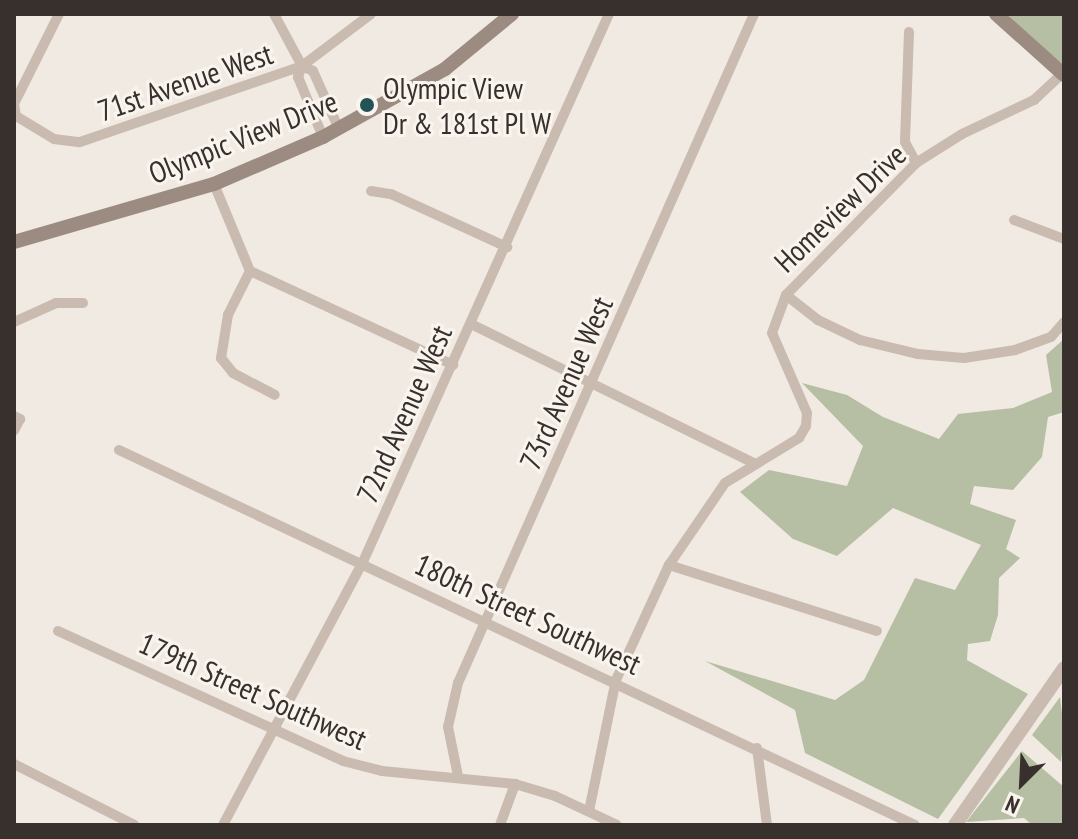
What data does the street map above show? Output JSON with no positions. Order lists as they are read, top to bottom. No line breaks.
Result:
{"streets":{"main road":["Olympic View Drive"],"street":["71st Avenue West","Homeview Drive","73rd Avenue West","72nd Avenue West","180th Street Southwest","179th Street Southwest"]},"crossings":[["73rd Avenue West","180th Street Southwest"],["73rd Avenue West","179th Street Southwest"],["72nd Avenue West","180th Street Southwest"],["72nd Avenue West","179th Street Southwest"]],"places":["Olympic View Dr & 181st Pl W"],"north":"bottom left"}
